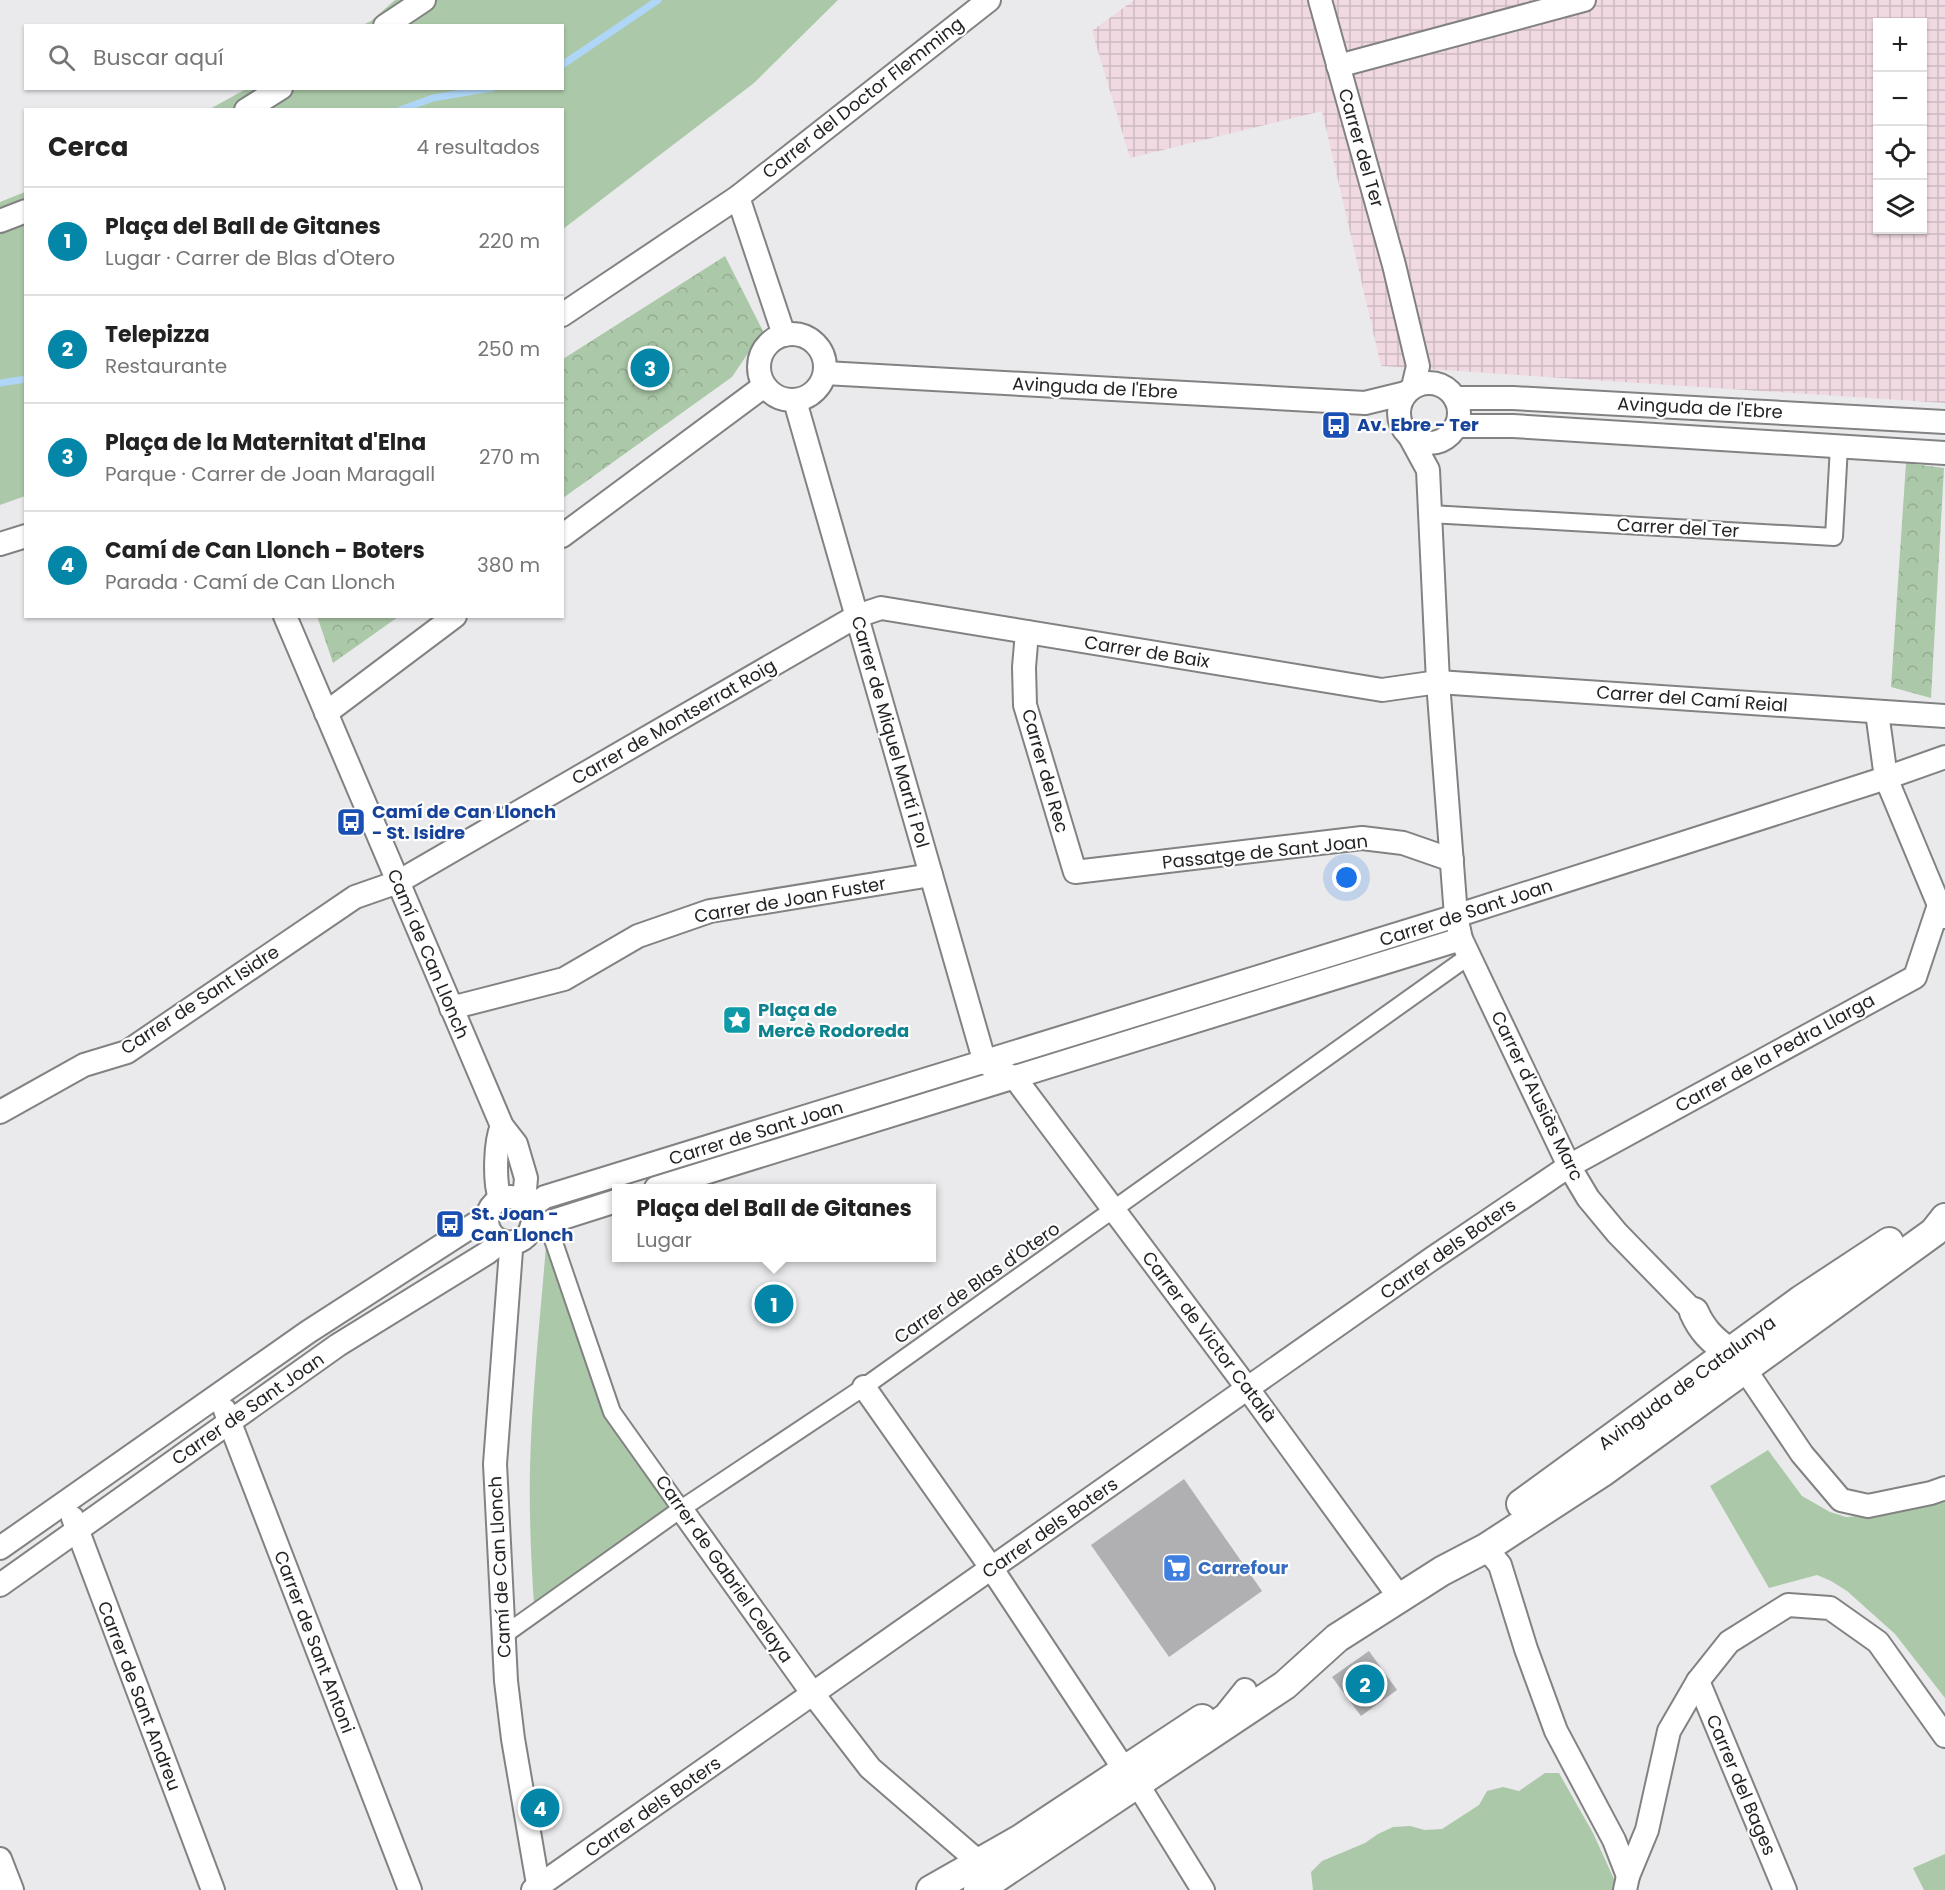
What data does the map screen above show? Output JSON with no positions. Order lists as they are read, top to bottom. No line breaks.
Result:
{"streets":{"street":["Carrer del Doctor Flemming","Carrer del Ter","Avinguda de l'Ebre","Carrer de Baix","Carrer del Camí Reial","Carrer de Montserrat Roig","Carrer de Miquel Martí i Pol","Carrer del Rec","Passatge de Sant Joan","Carrer de Joan Fuster","Carrer de Sant Joan","Camí de Can Llonch","Carrer de Sant Isidre","Carrer de la Pedra Llarga","Carrer d'Ausiàs Marc","Carrer dels Boters","Carrer de Blas d'Otero","Carrer de Victor Català","Avinguda de Catalunya","Carrer de Gabriel Celaya","Carrer de Sant Antoni","Carrer de Sant Andreu","Carrer del Bages"]},"crossings":[["Carrer del Ter","Avinguda de l'Ebre"],["Avinguda de l'Ebre","Carrer de Miquel Martí i Pol"],["Carrer de Baix","Carrer del Camí Reial"],["Carrer de Baix","Carrer de Montserrat Roig"],["Carrer de Baix","Carrer de Miquel Martí i Pol"],["Carrer de Baix","Carrer del Rec"],["Carrer de Baix","Carrer d'Ausiàs Marc"],["Carrer del Camí Reial","Carrer d'Ausiàs Marc"],["Carrer de Montserrat Roig","Carrer de Miquel Martí i Pol"],["Carrer de Montserrat Roig","Camí de Can Llonch"],["Carrer de Montserrat Roig","Carrer de Sant Isidre"],["Carrer de Miquel Martí i Pol","Carrer de Joan Fuster"],["Carrer de Miquel Martí i Pol","Carrer de Sant Joan"],["Carrer del Rec","Passatge de Sant Joan"],["Passatge de Sant Joan","Carrer d'Ausiàs Marc"],["Carrer de Joan Fuster","Camí de Can Llonch"],["Carrer de Sant Joan","Camí de Can Llonch"],["Carrer de Sant Joan","Carrer d'Ausiàs Marc"],["Carrer de Sant Joan","Carrer de Blas d'Otero"],["Carrer de Sant Joan","Carrer de Victor Català"],["Carrer de Sant Joan","Carrer de Gabriel Celaya"],["Carrer de Sant Joan","Carrer de Sant Antoni"],["Carrer de Sant Joan","Carrer de Sant Andreu"],["Camí de Can Llonch","Carrer de Sant Isidre"],["Camí de Can Llonch","Carrer dels Boters"],["Camí de Can Llonch","Carrer de Blas d'Otero"],["Camí de Can Llonch","Carrer de Gabriel Celaya"],["Carrer de la Pedra Llarga","Carrer d'Ausiàs Marc"],["Carrer de la Pedra Llarga","Carrer dels Boters"],["Carrer d'Ausiàs Marc","Carrer dels Boters"],["Carrer d'Ausiàs Marc","Carrer de Blas d'Otero"],["Carrer dels Boters","Carrer de Victor Català"],["Carrer dels Boters","Carrer de Gabriel Celaya"],["Carrer de Blas d'Otero","Carrer de Victor Català"],["Carrer de Blas d'Otero","Carrer de Gabriel Celaya"],["Carrer de Victor Català","Avinguda de Catalunya"],["Avinguda de Catalunya","Carrer de Gabriel Celaya"]],"places":{"bus stop":["Av. Ebre - Ter","Camí de Can Llonch - St. Isidre","St. Joan - Can Llonch"],"place":["Plaça de Mercè Rodoreda"],"supermarket":["Carrefour"]},"page":{"map_buttons":["+","−"],"search":"Buscar aquí","heading":["Cerca","4 resultados"],"list":[{"mark":"1","name":"Plaça del Ball de Gitanes","note":"Lugar · Carrer de Blas d'Otero","value":"220 m"},{"mark":"2","name":"Telepizza","note":"Restaurante","value":"250 m"},{"mark":"3","name":"Plaça de la Maternitat d'Elna","note":"Parque · Carrer de Joan Maragall","value":"270 m"},{"mark":"4","name":"Camí de Can Llonch - Boters","note":"Parada · Camí de Can Llonch","value":"380 m"}],"pins":["3","1","2","4"],"popup":["Plaça del Ball de Gitanes","Lugar"]}}
